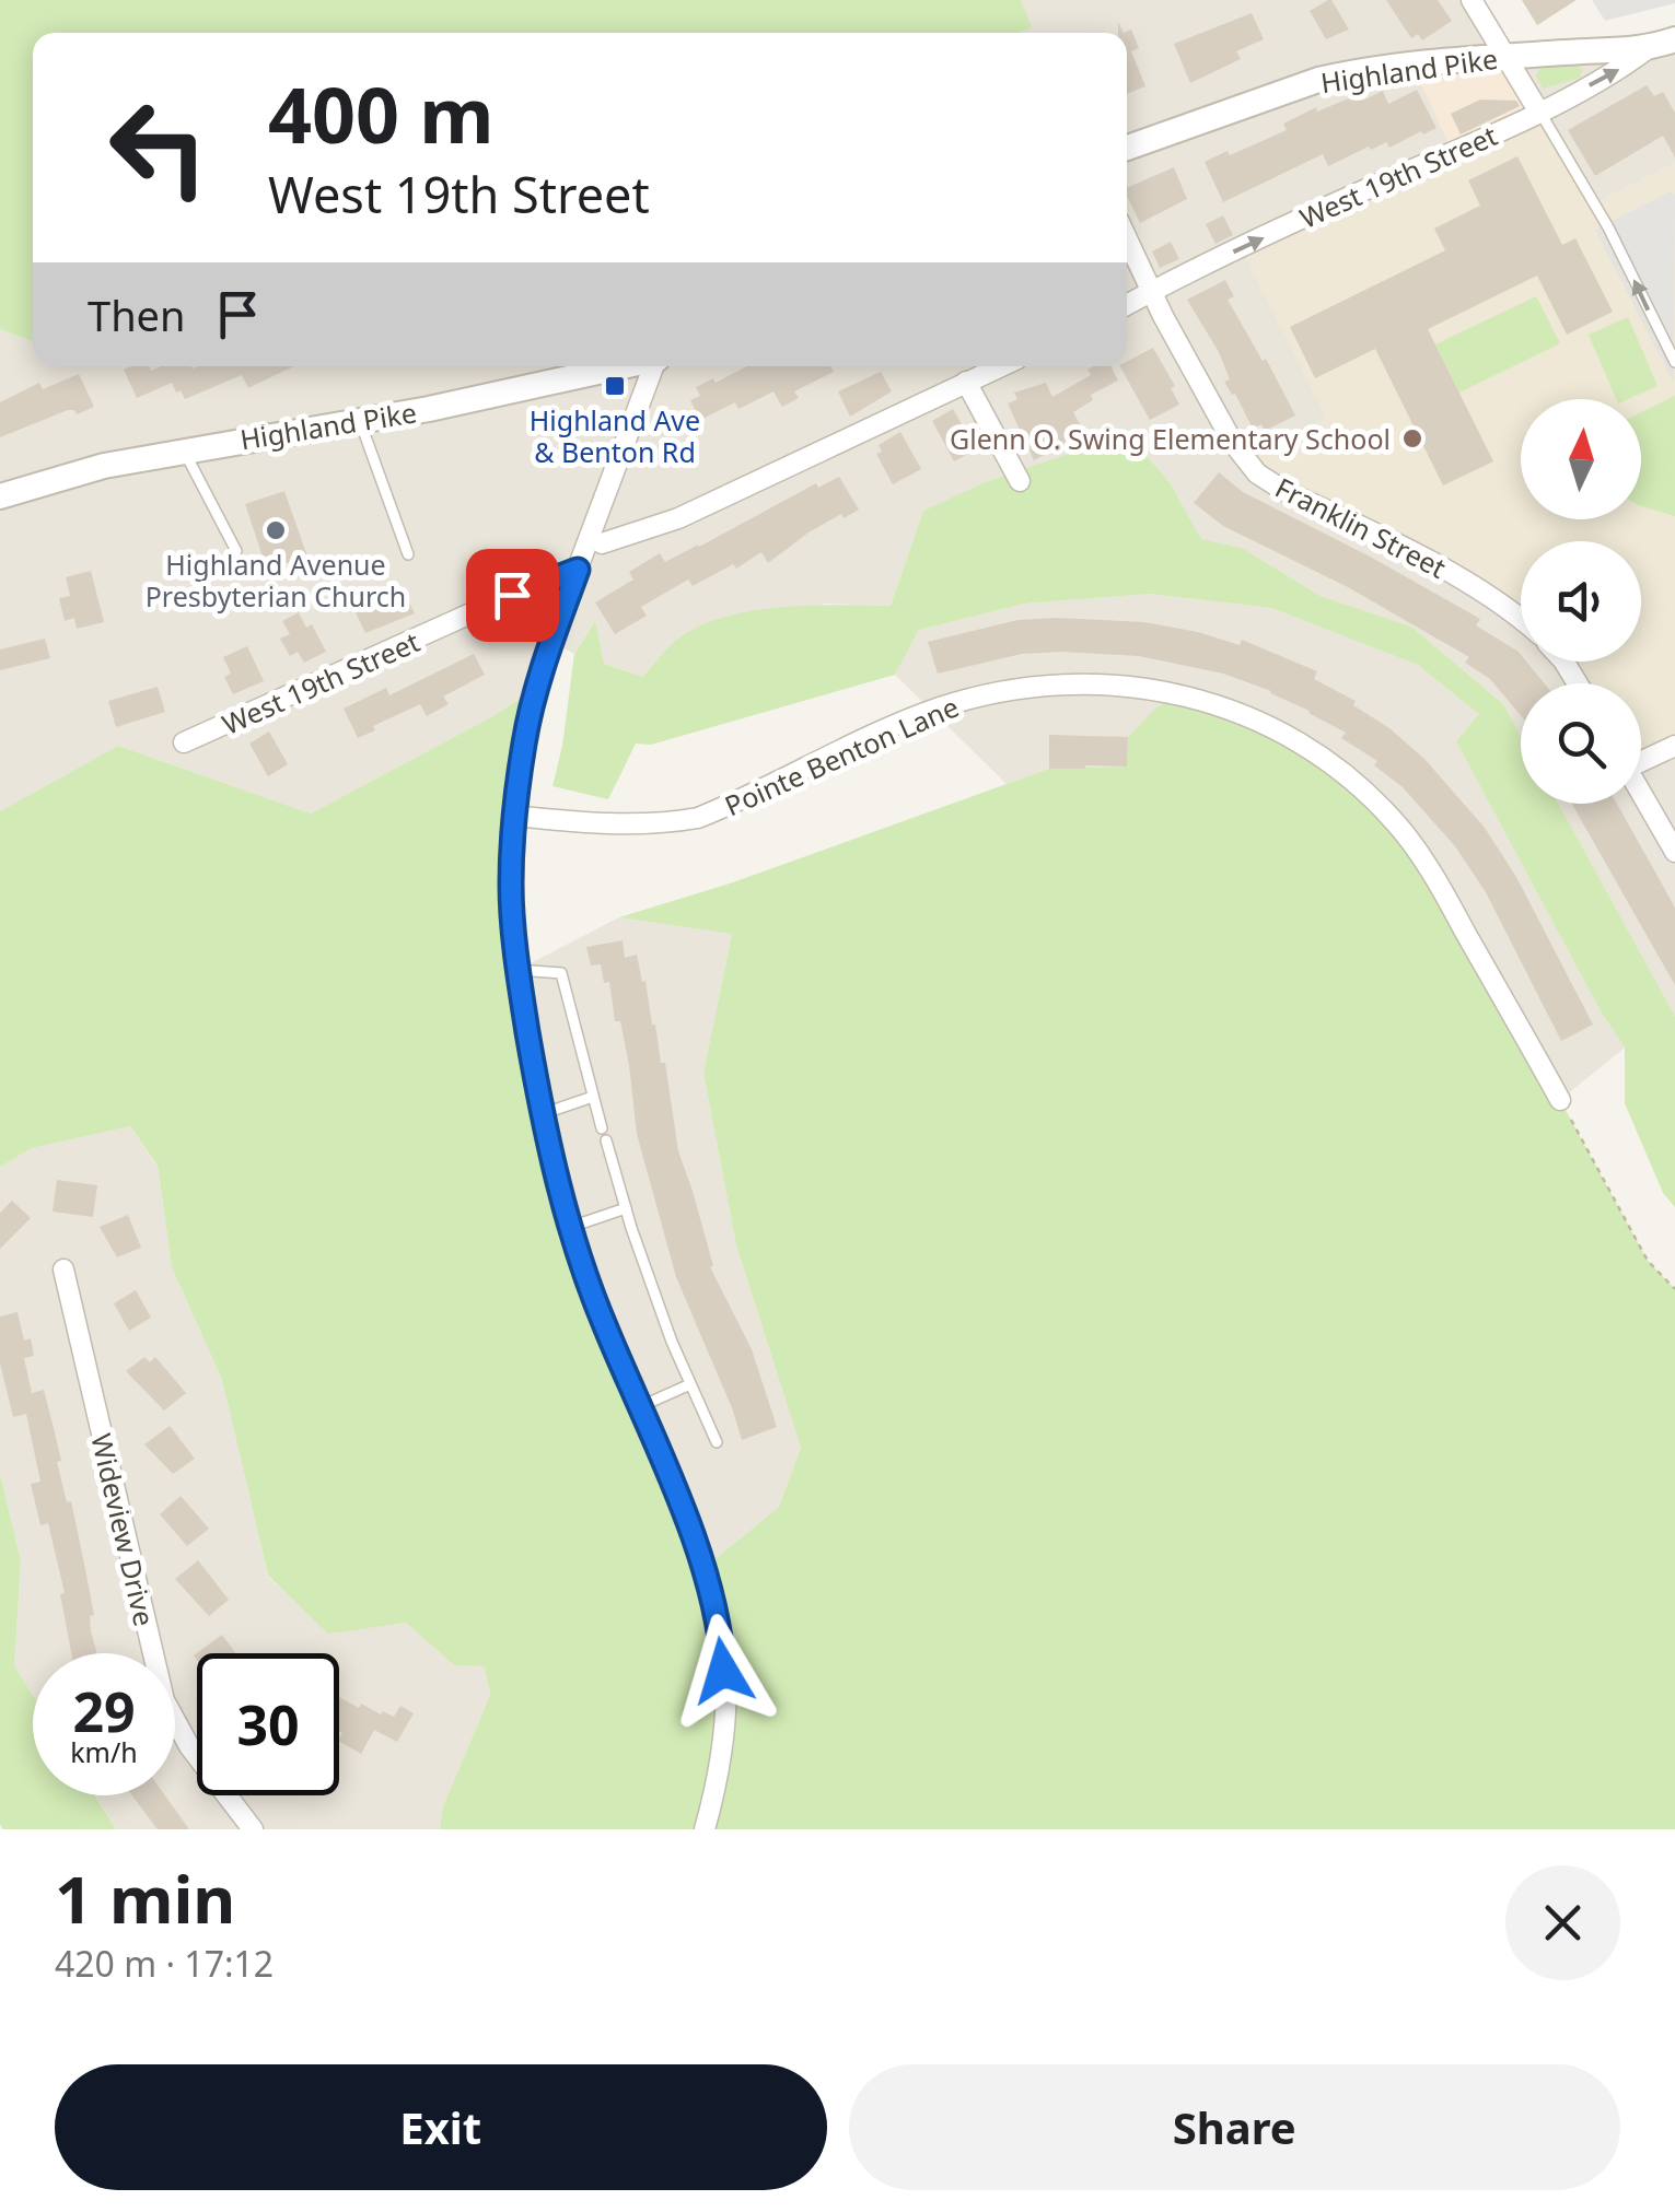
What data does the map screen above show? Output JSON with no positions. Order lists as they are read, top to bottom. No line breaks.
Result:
{"streets":{"street":["Highland Pike","West 19th Street","Franklin Street","Pointe Benton Lane","Wideview Drive"]},"crossings":[["Highland Pike","West 19th Street"],["West 19th Street","Franklin Street"]],"one_way":["West 19th Street"],"places":{"transit":["Highland Ave & Benton Rd"],"other":["Glenn O. Swing Elementary School","Highland Avenue Presbyterian Church"]},"north":"top","page":{"turn":["400 m","West 19th Street"],"then":"Then","speed":"29 km/h","limit":"30","heading":["1 min","420 m · 17:12"],"buttons":["Exit","Share"]}}
